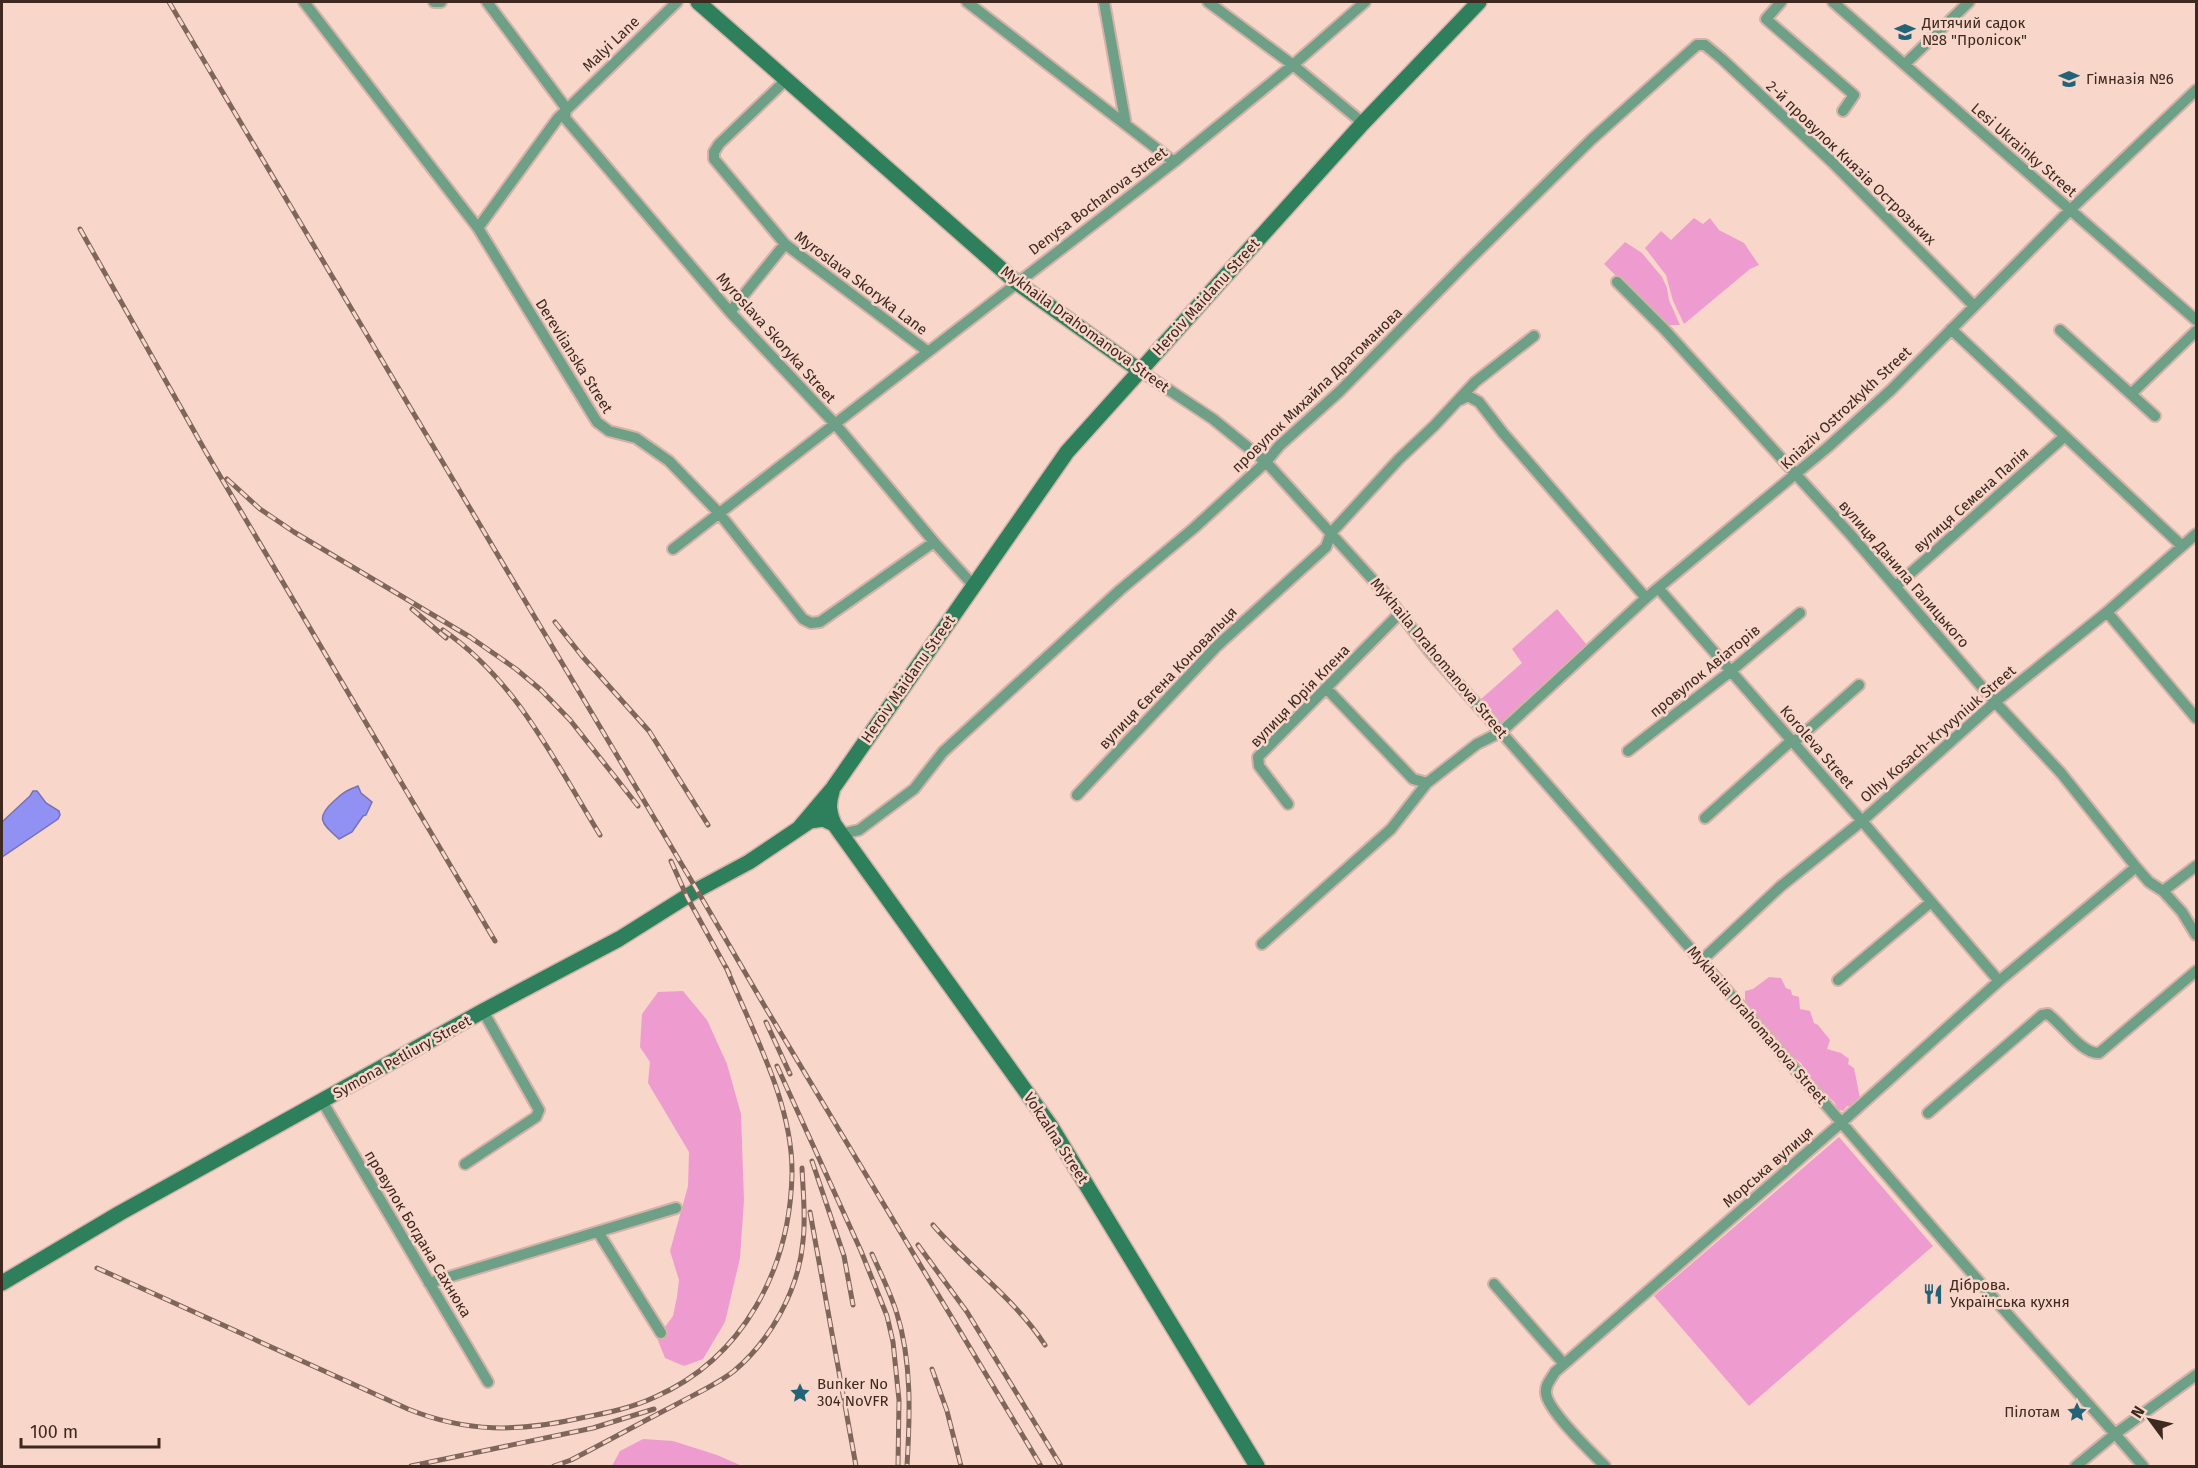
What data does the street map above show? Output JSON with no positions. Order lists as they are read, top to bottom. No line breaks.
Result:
{"streets":{"street":["Malyi Lane","Lesi Ukrainky Street","2-й провулок Князів Острозьких","Denysa Bocharova Street","Myroslava Skoryka Lane","Heroiv Maidanu Street","Mykhaila Drahomanova Street","Myroslava Skoryka Street","Derevlianska Street","провулок Михайла Драгоманова","Kniaziv Ostrozkykh Street","вулиця Семена Палія","вулиця Данила Галицького","провулок Авіаторів","вулиця Євгена Коновальця","вулиця Юрія Клена","Olhy Kosach-Kryvyniuk Street","Koroleva Street","Symona Petliury Street","Vokzalna Street","Морська вулиця","провулок Богдана Сахнюка"]},"crossings":[["Malyi Lane","Myroslava Skoryka Street"],["Malyi Lane","Derevlianska Street"],["Lesi Ukrainky Street","Kniaziv Ostrozkykh Street"],["2-й провулок Князів Острозьких","провулок Михайла Драгоманова"],["2-й провулок Князів Острозьких","Kniaziv Ostrozkykh Street"],["Denysa Bocharova Street","Myroslava Skoryka Lane"],["Denysa Bocharova Street","Mykhaila Drahomanova Street"],["Denysa Bocharova Street","Myroslava Skoryka Street"],["Denysa Bocharova Street","Derevlianska Street"],["Myroslava Skoryka Lane","Mykhaila Drahomanova Street"],["Heroiv Maidanu Street","Mykhaila Drahomanova Street"],["Heroiv Maidanu Street","Myroslava Skoryka Street"],["Heroiv Maidanu Street","Symona Petliury Street"],["Mykhaila Drahomanova Street","провулок Михайла Драгоманова"],["Mykhaila Drahomanova Street","Kniaziv Ostrozkykh Street"],["Mykhaila Drahomanova Street","вулиця Євгена Коновальця"],["Mykhaila Drahomanova Street","вулиця Юрія Клена"],["Mykhaila Drahomanova Street","Olhy Kosach-Kryvyniuk Street"],["Mykhaila Drahomanova Street","Морська вулиця"],["Myroslava Skoryka Street","Derevlianska Street"],["провулок Михайла Драгоманова","Vokzalna Street"],["Kniaziv Ostrozkykh Street","вулиця Данила Галицького"],["Kniaziv Ostrozkykh Street","Koroleva Street"],["вулиця Семена Палія","вулиця Данила Галицького"],["вулиця Данила Галицького","Olhy Kosach-Kryvyniuk Street"],["вулиця Данила Галицького","Морська вулиця"],["провулок Авіаторів","Koroleva Street"],["Olhy Kosach-Kryvyniuk Street","Koroleva Street"],["Koroleva Street","Морська вулиця"],["Symona Petliury Street","провулок Богдана Сахнюка"]],"places":{"school or university":["Дитячий садок №8 \"Пролісок\"","Гімназія №6"],"restaurant":["Діброва. Українська кухня"],"place":["Bunker No 304 NoVFR","Пілотам"]},"scale_bar":"100 m","north":"top left"}
